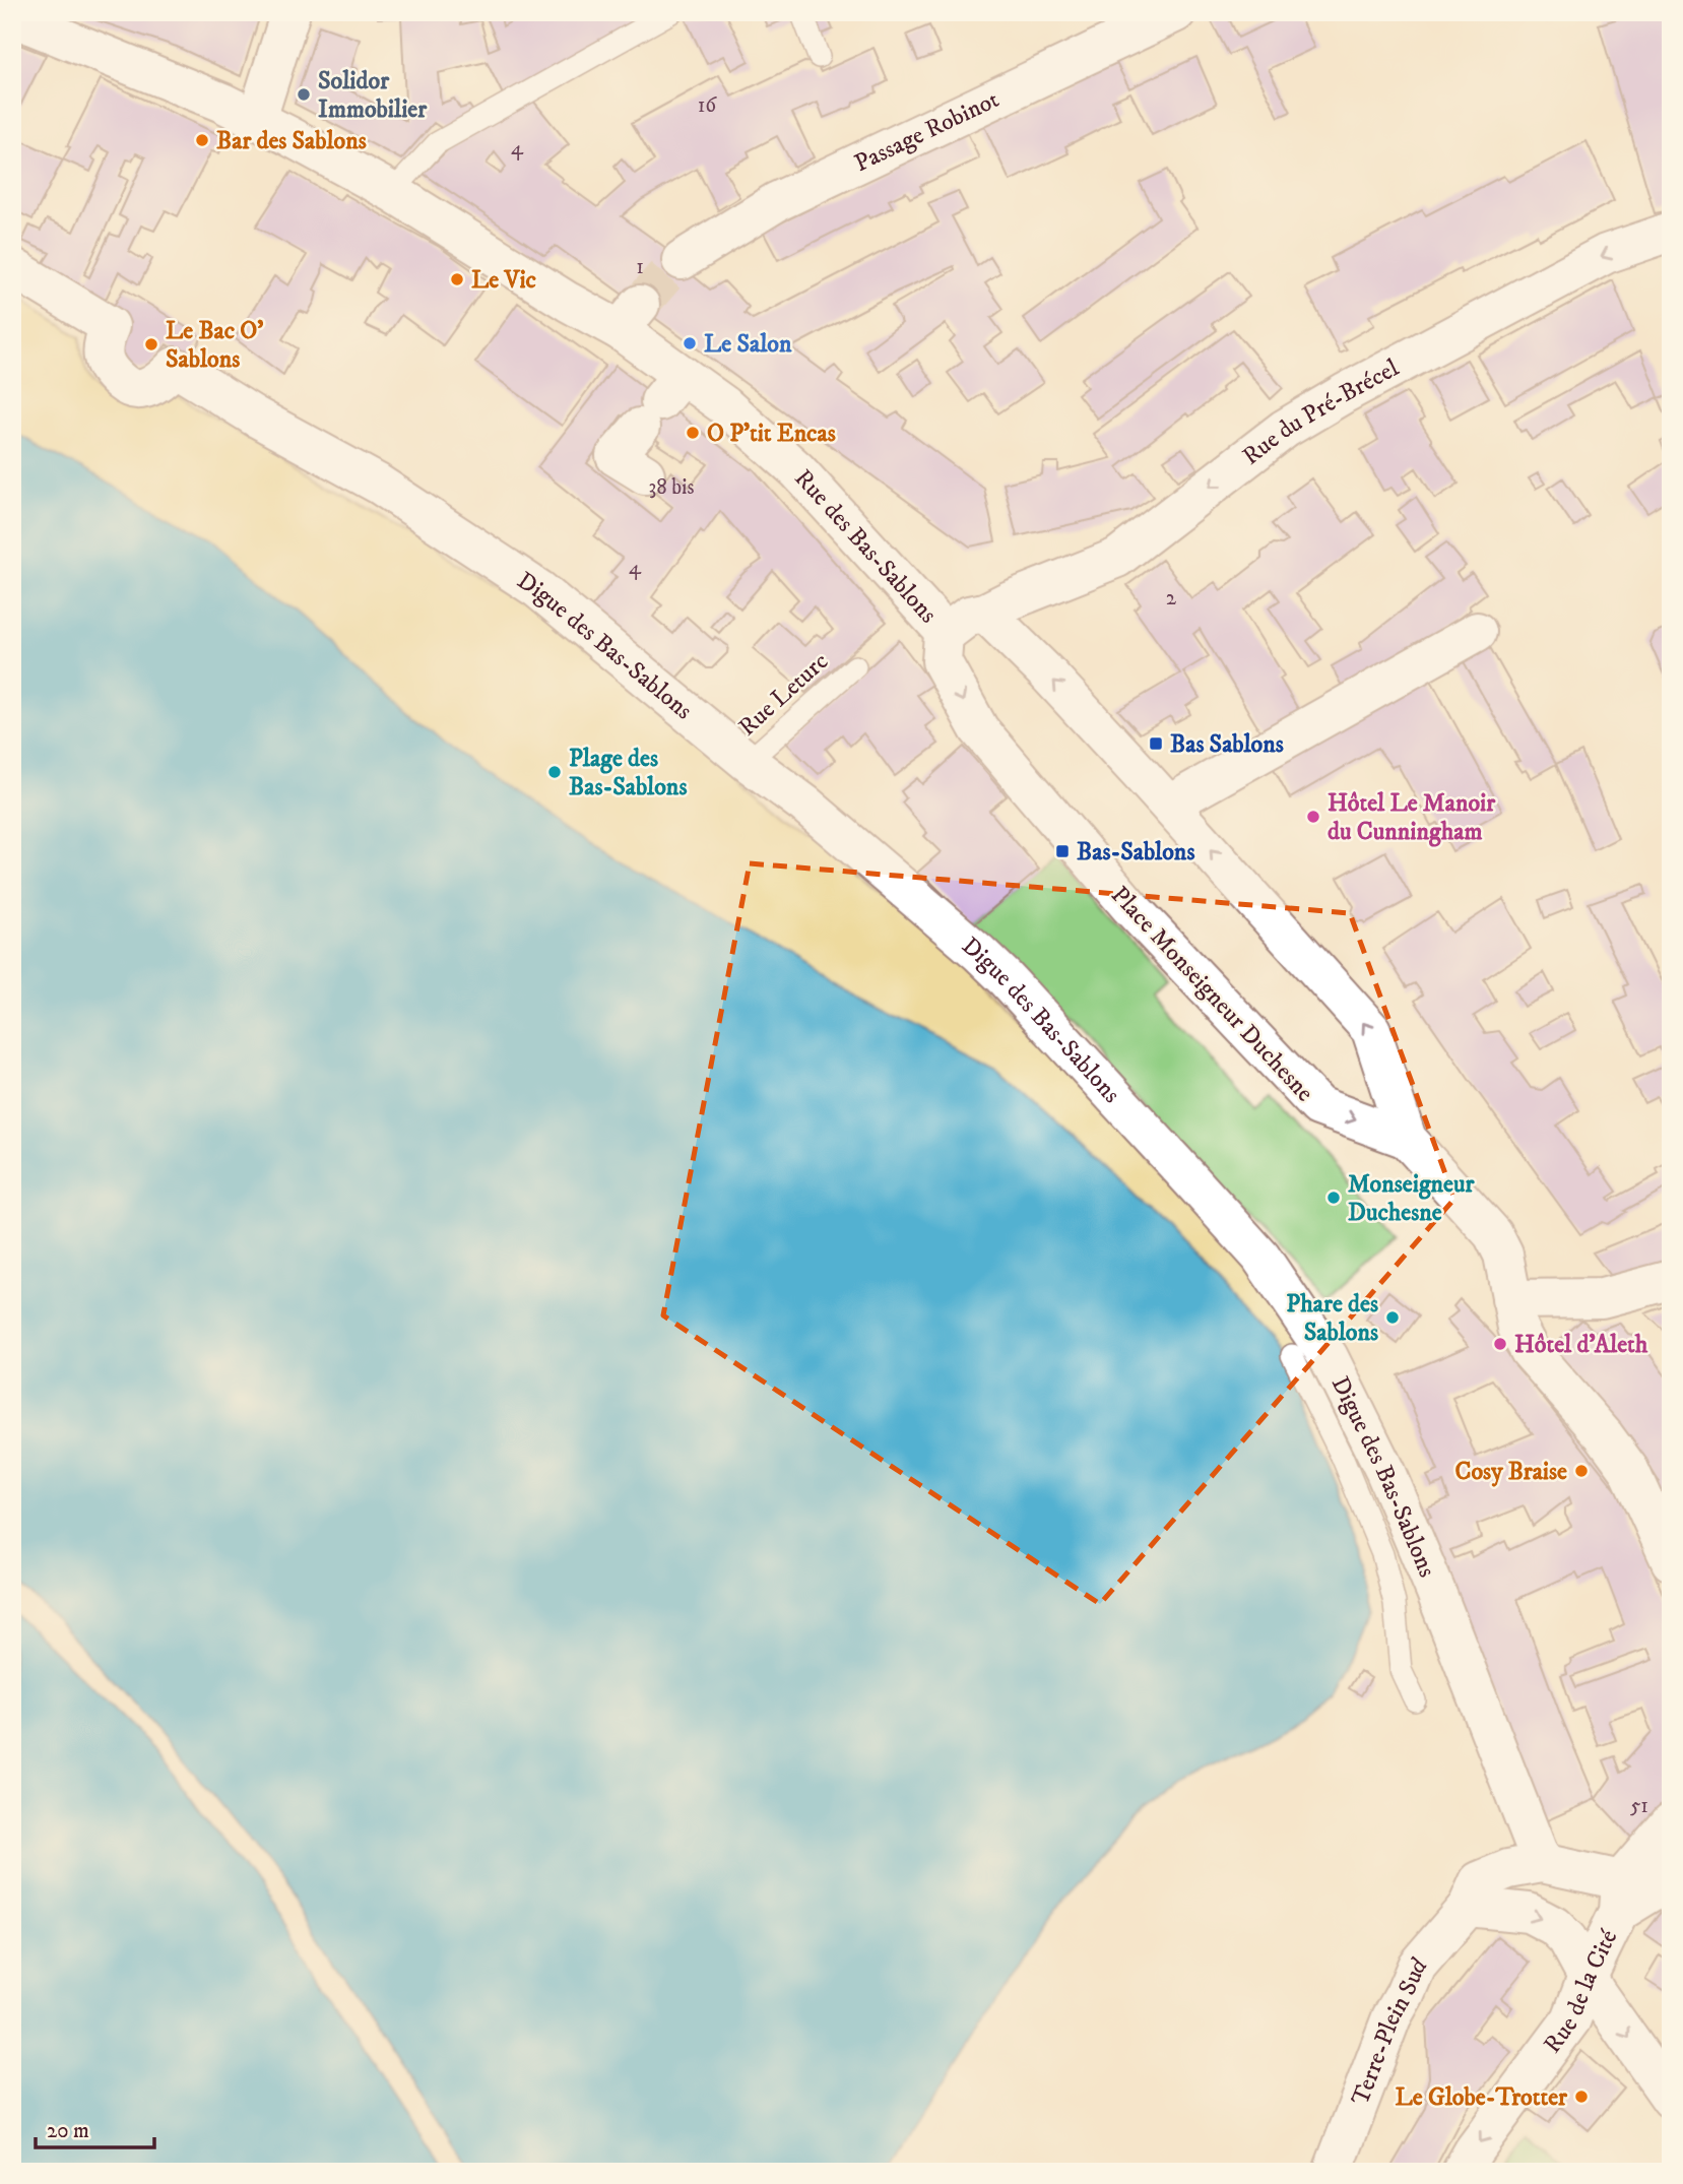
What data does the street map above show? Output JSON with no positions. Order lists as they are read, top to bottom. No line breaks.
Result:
{"streets":{"street":["Passage Robinot","Rue du Pré-Brécel","Rue des Bas-Sablons","Digue des Bas-Sablons","Place Monseigneur Duchesne","Rue de la Cité","Terre-Plein Sud"],"lane":["Rue Leturc"]},"crossings":[["Rue du Pré-Brécel","Place Monseigneur Duchesne"],["Rue des Bas-Sablons","Place Monseigneur Duchesne"],["Digue des Bas-Sablons","Rue Leturc"],["Digue des Bas-Sablons","Terre-Plein Sud"],["Rue de la Cité","Terre-Plein Sud"]],"one_way":["Rue de la Cité"],"places":{"other":["Solidor Immobilier","Bar des Sablons","Le Vic","Le Salon","Le Bac O' Sablons","O P'tit Encas","Plage des Bas-Sablons","Hôtel Le Manoir du Cunningham","Monseigneur Duchesne","Phare des Sablons","Hôtel d'Aleth","Cosy Braise","Le Globe-Trotter"],"transit":["Bas Sablons","Bas-Sablons"]},"house_numbers":["16","4","1","38 bis","4","2","51"],"scale_bar":"20 m"}
